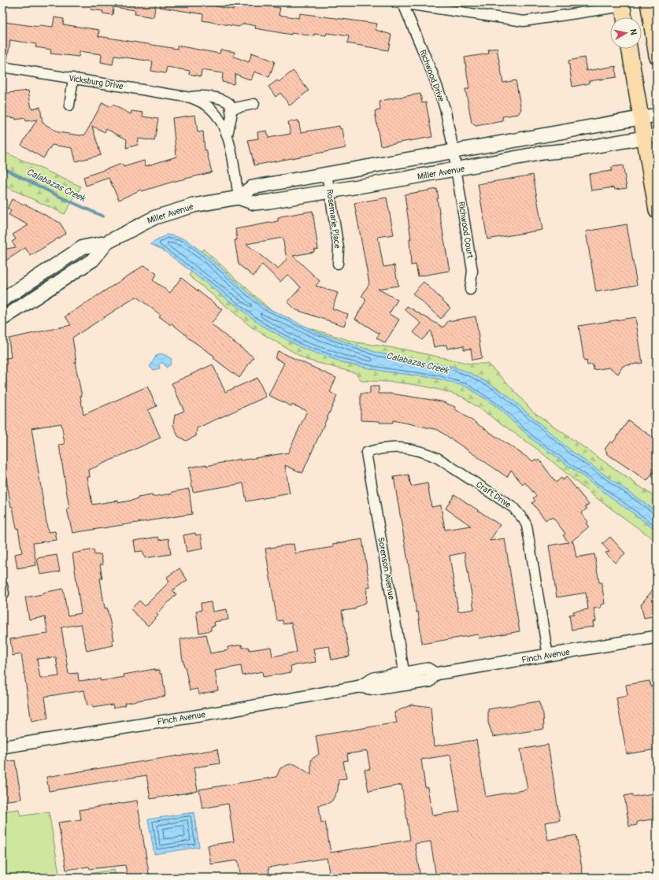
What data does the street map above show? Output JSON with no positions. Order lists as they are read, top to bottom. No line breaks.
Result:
{"streets":{"main road":["Miller Avenue"],"street":["Richwood Drive","Vicksburg Drive","Rosemarie Place","Richwood Court","Craft Drive","Sorenson Avenue","Finch Avenue"]},"crossings":[["Richwood Drive","Miller Avenue"],["Richwood Drive","Richwood Court"],["Vicksburg Drive","Miller Avenue"],["Miller Avenue","Rosemarie Place"],["Miller Avenue","Richwood Court"],["Craft Drive","Sorenson Avenue"],["Craft Drive","Finch Avenue"],["Sorenson Avenue","Finch Avenue"]],"water":["Calabazas Creek"],"north":"right"}
